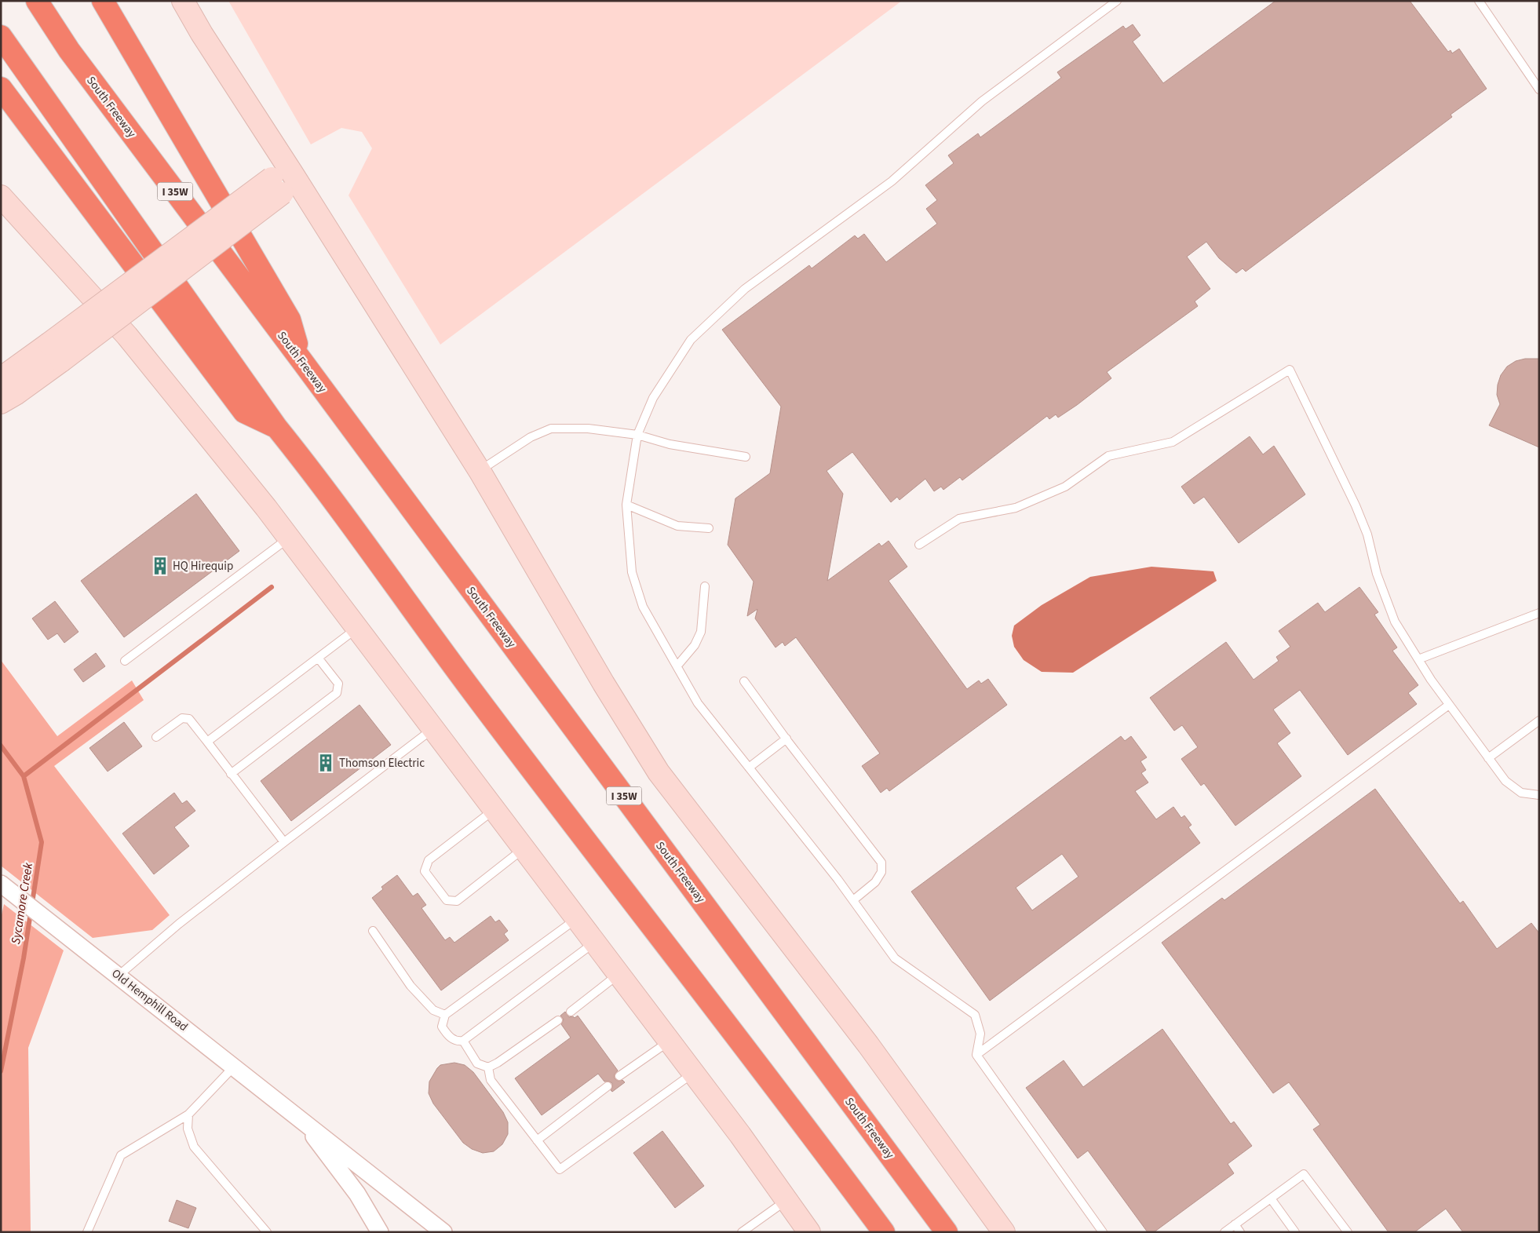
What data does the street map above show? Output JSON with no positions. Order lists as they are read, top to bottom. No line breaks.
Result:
{"streets":{"highway":["South Freeway","I 35W"],"street":["Old Hemphill Road"]},"water":["Sycamore Creek"],"places":{"building":["HQ Hirequip","Thomson Electric"]}}
